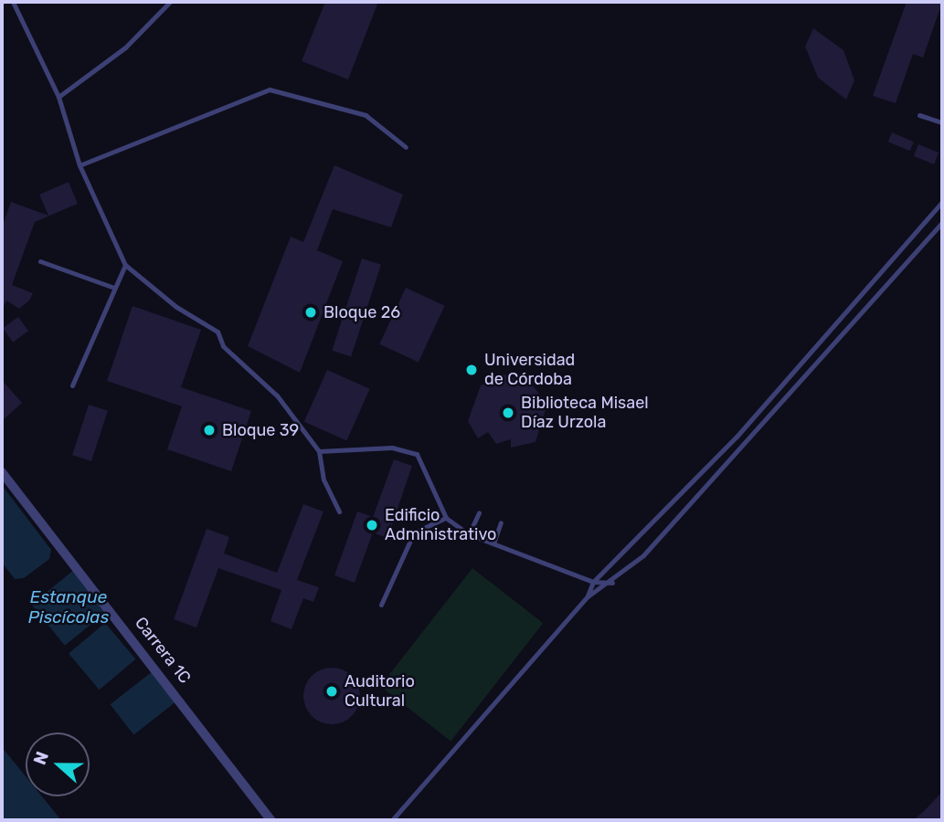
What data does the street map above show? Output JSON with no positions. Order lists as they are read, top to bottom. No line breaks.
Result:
{"streets":{"street":["Carrera 1C"]},"water":["Estanque Piscícolas"],"places":["Bloque 26","Universidad de Córdoba","Biblioteca Misael Díaz Urzola","Bloque 39","Edificio Administrativo","Auditorio Cultural"],"north":"left"}
